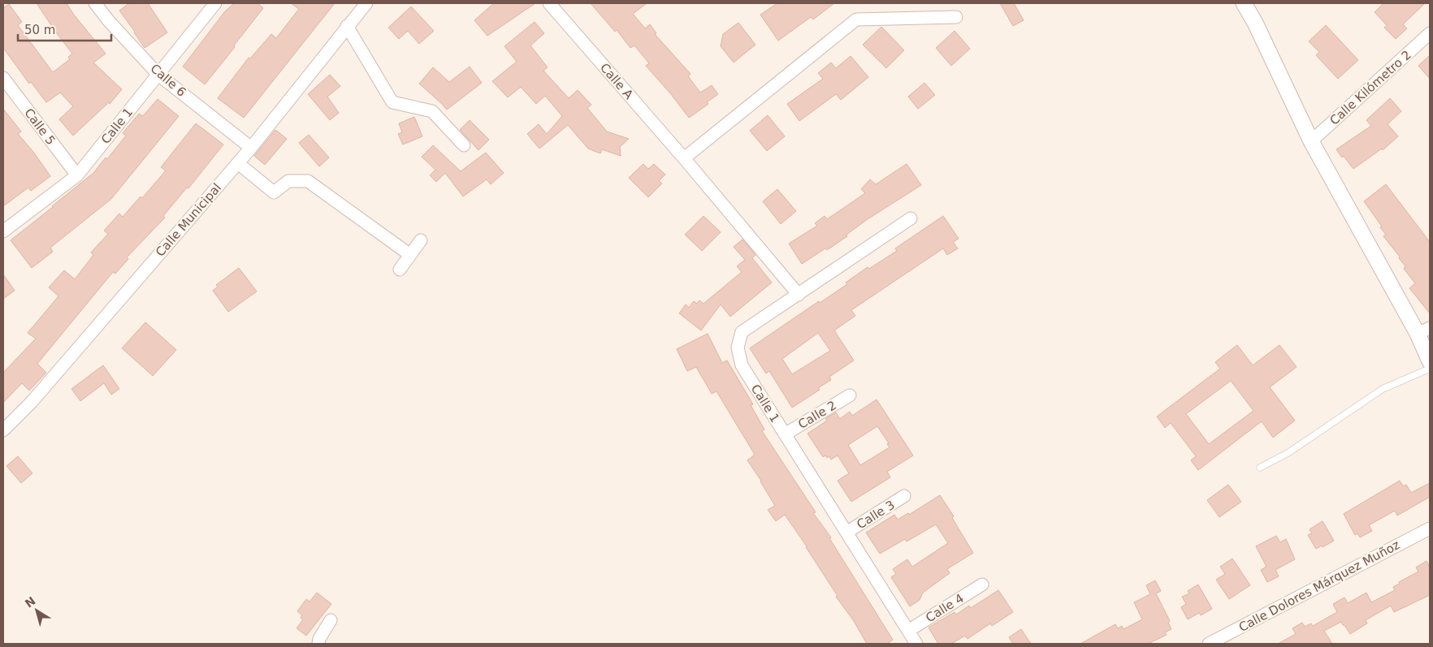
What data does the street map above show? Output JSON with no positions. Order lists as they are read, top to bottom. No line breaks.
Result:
{"streets":{"street":["Calle 6","Calle A","Calle Kilómetro 2","Calle 1","Calle 5","Calle Municipal","Calle 2","Calle 3","Calle Dolores Márquez Muñoz","Calle 4"]},"crossings":[["Calle 6","Calle 1"],["Calle 6","Calle Municipal"],["Calle A","Calle 1"],["Calle 1","Calle 5"],["Calle 1","Calle 2"],["Calle 1","Calle 3"],["Calle 1","Calle 4"]],"scale_bar":"50 m","north":"top left"}
